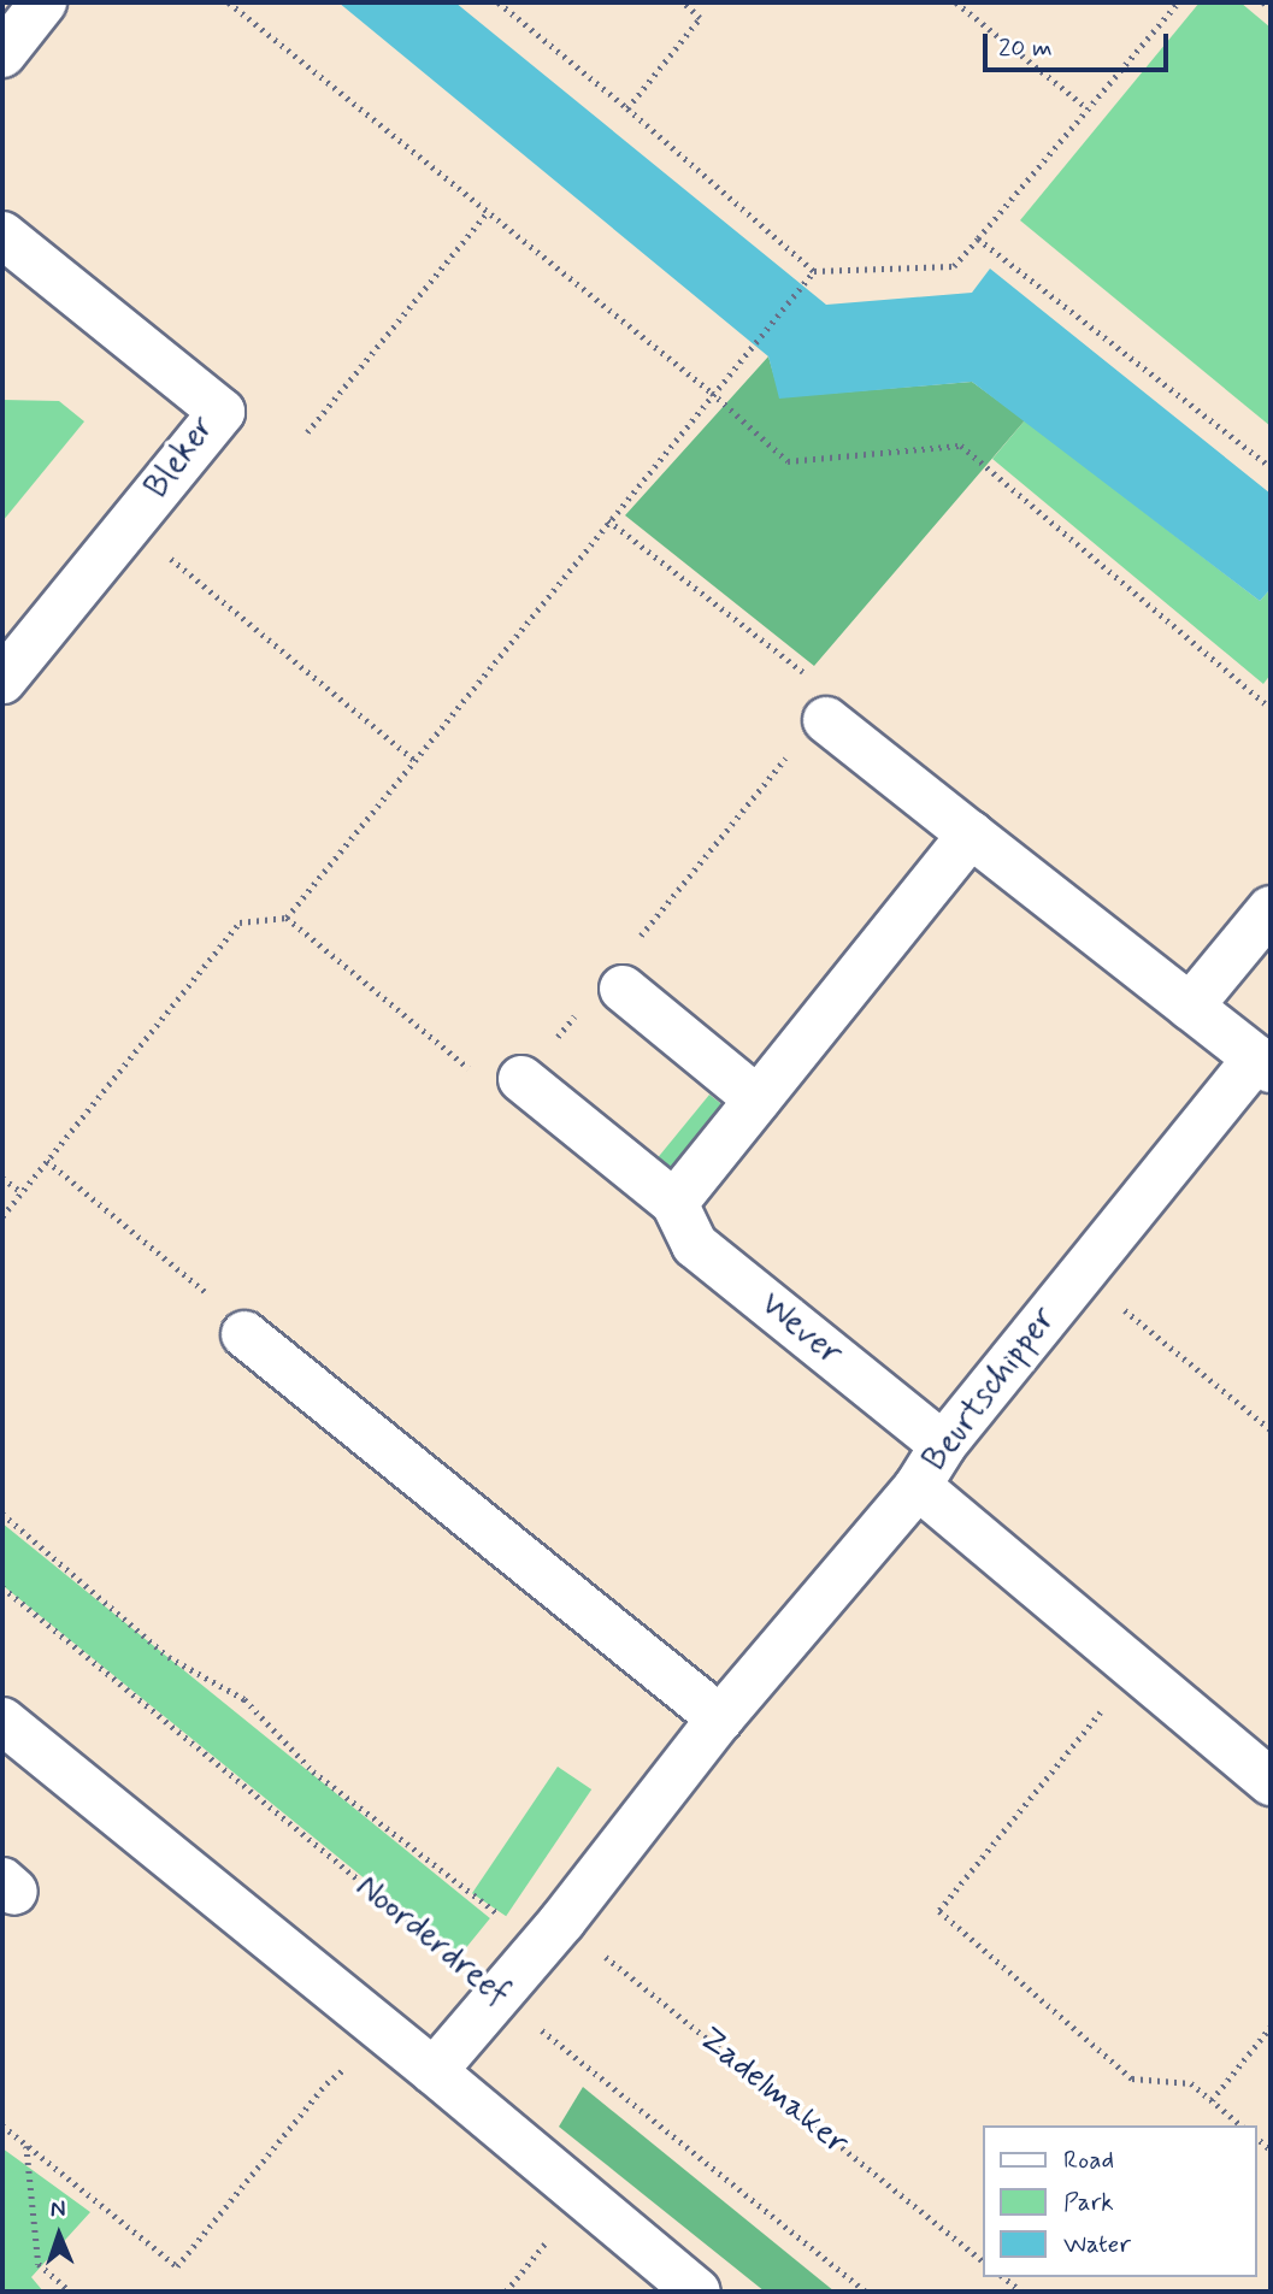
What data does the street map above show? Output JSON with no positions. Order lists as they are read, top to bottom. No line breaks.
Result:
{"streets":{"street":["Bleker","Wever","Beurtschipper"],"path":["Noorderdreef","Zadelmaker"]},"crossings":[["Wever","Beurtschipper"],["Beurtschipper","Noorderdreef"],["Beurtschipper","Zadelmaker"]],"legend":["Road","Park","Water"],"scale_bar":"20 m","north":"top"}
